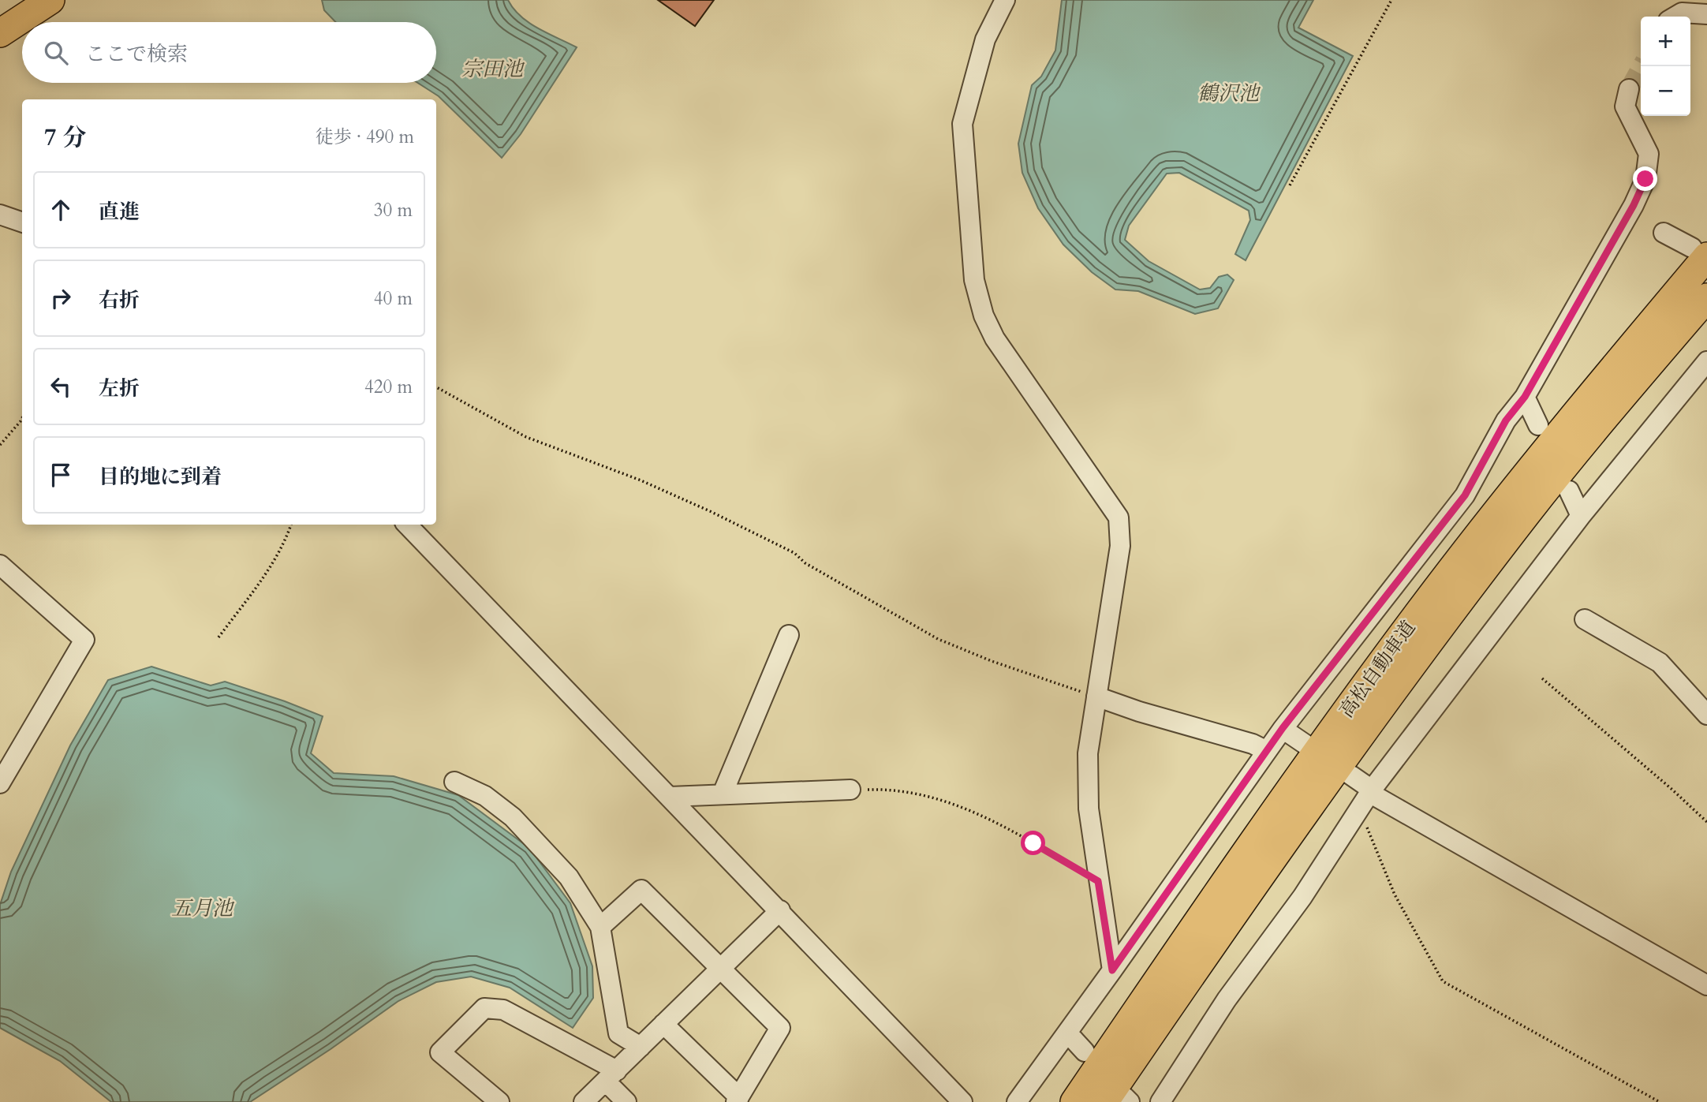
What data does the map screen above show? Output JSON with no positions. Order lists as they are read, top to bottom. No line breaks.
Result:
{"streets":{"highway":["高松自動車道"]},"water":["宗田池","鶴沢池","五月池"],"page":{"map_buttons":["+","−"],"search":"ここで検索","heading":["7 分","徒歩 · 490 m"],"list":[["直進","30 m"],["右折","40 m"],["左折","420 m"],"目的地に到着"]}}
